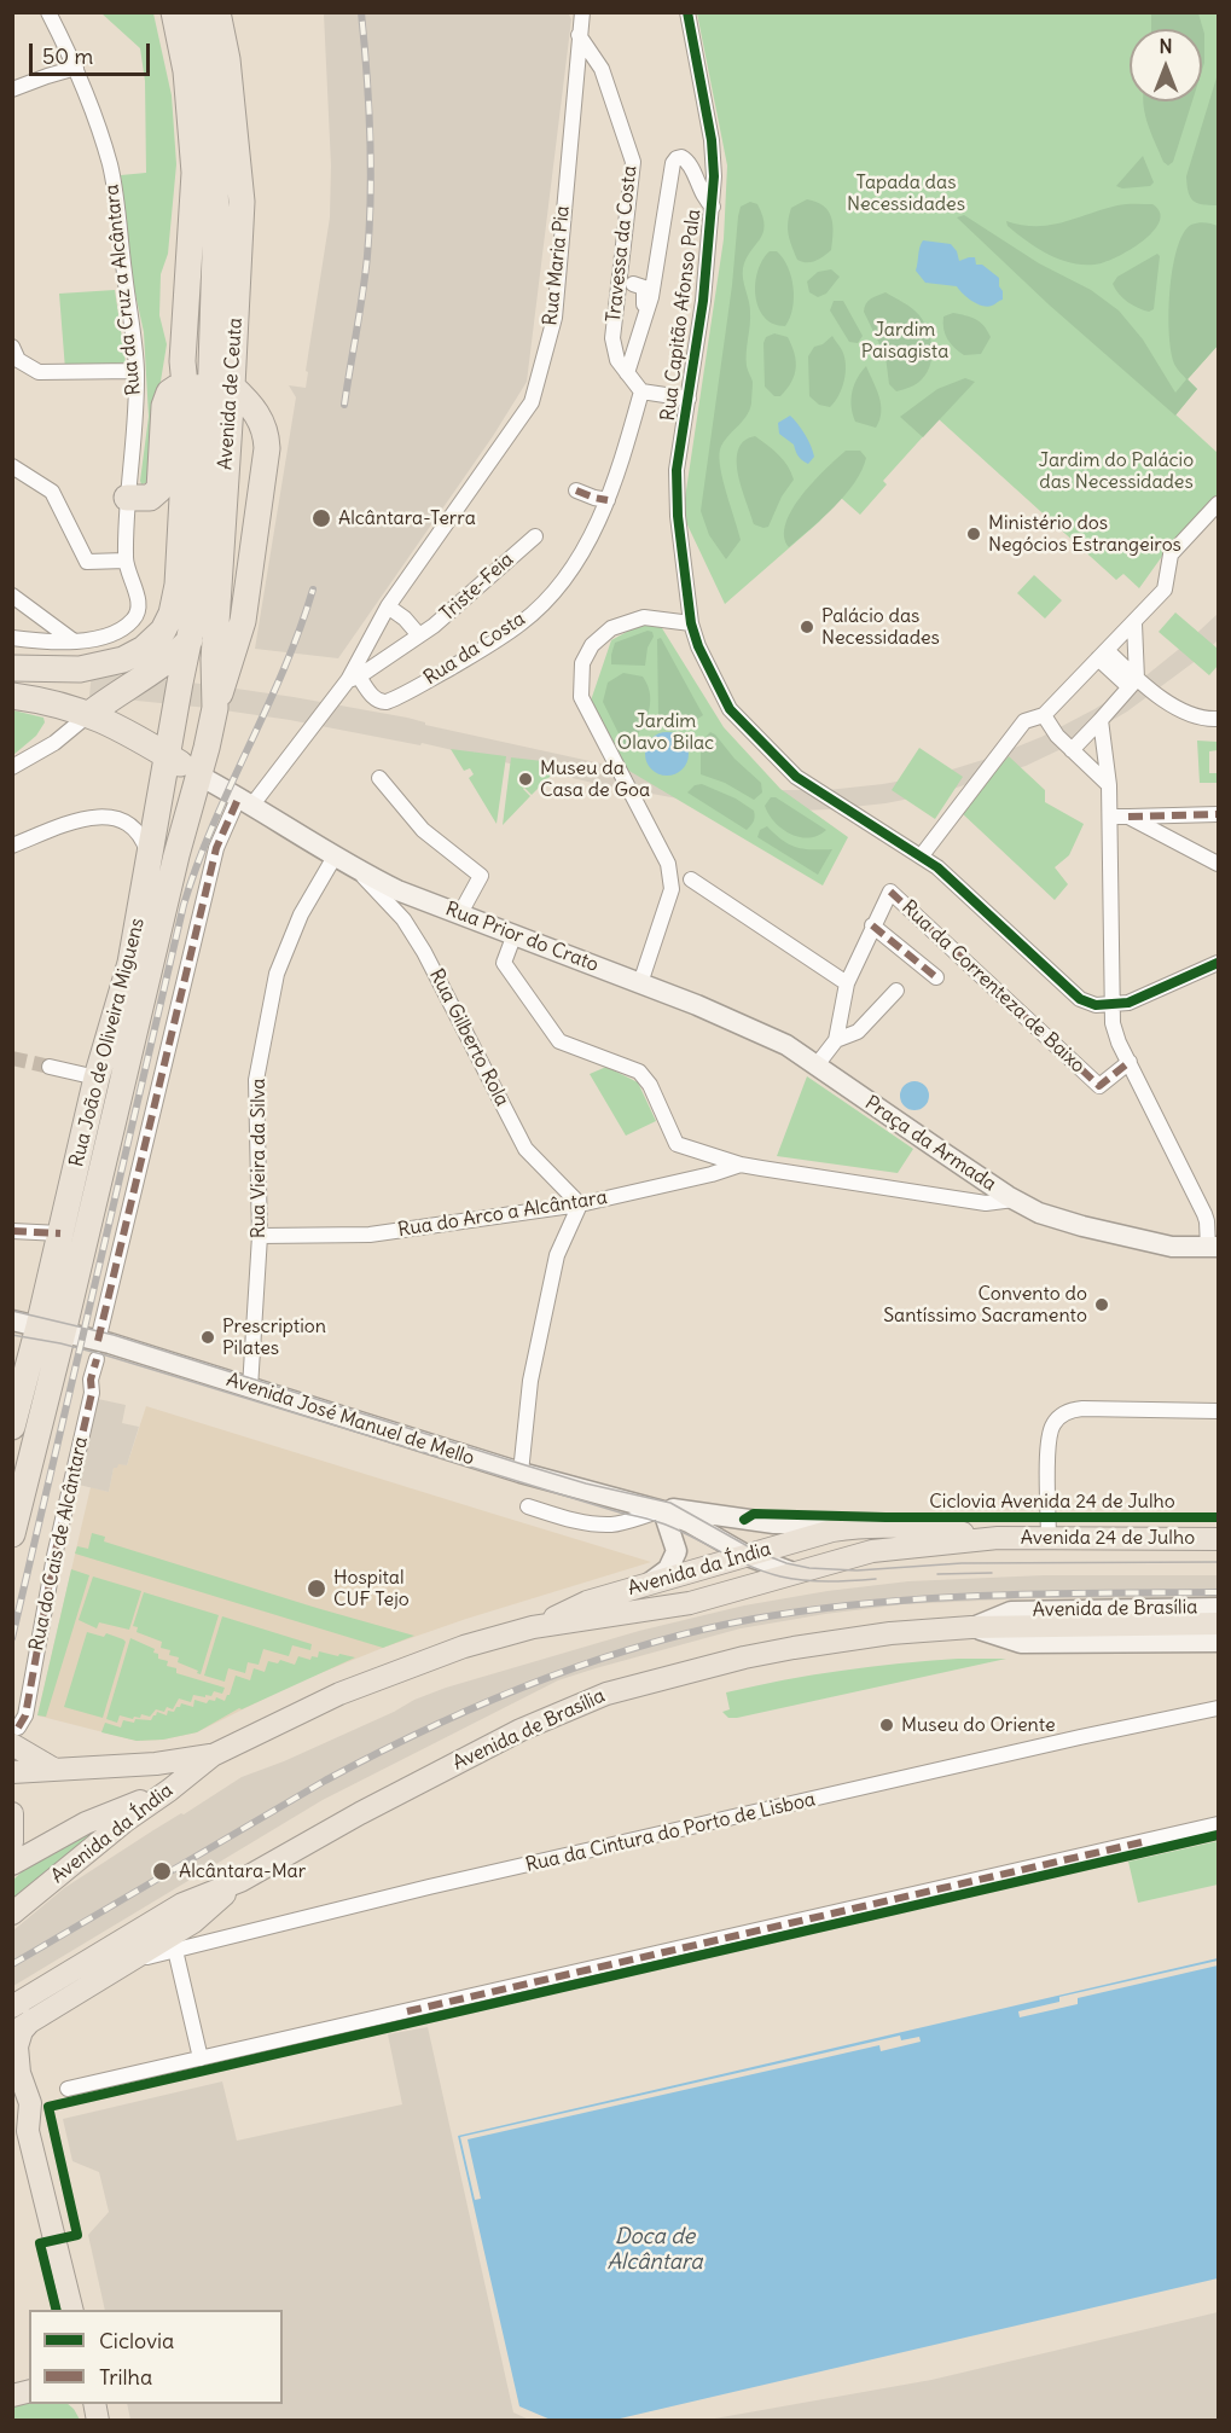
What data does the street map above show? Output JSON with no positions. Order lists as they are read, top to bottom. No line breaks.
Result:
{"streets":{"highway":["Avenida de Ceuta","Rua João de Oliveira Miguens"],"main road":["Avenida 24 de Julho","Avenida da Índia","Avenida de Brasília"],"street":["Travessa da Costa","Rua Maria Pia","Rua da Cruz a Alcântara","Rua Capitão Afonso Pala","Triste-Feia","Rua da Costa","Rua Prior do Crato","Rua da Correnteza de Baixo","Rua Gilberto Rola","Praça da Armada","Rua Vieira da Silva","Rua do Arco a Alcântara","Avenida José Manuel de Mello","Rua do Cais de Alcântara","Rua da Cintura do Porto de Lisboa"],"cycle path":["Ciclovia Avenida 24 de Julho"]},"crossings":[["Travessa da Costa","Rua Maria Pia"],["Rua Maria Pia","Triste-Feia"],["Rua Maria Pia","Rua da Costa"],["Avenida de Ceuta","Rua Prior do Crato"],["Avenida de Ceuta","Rua João de Oliveira Miguens"],["Triste-Feia","Rua da Costa"],["Rua Prior do Crato","Rua Gilberto Rola"],["Rua Prior do Crato","Rua João de Oliveira Miguens"],["Rua Prior do Crato","Praça da Armada"],["Rua Prior do Crato","Rua Vieira da Silva"],["Rua Prior do Crato","Rua do Cais de Alcântara"],["Rua Gilberto Rola","Rua do Arco a Alcântara"],["Rua João de Oliveira Miguens","Avenida José Manuel de Mello"],["Praça da Armada","Rua do Arco a Alcântara"],["Rua Vieira da Silva","Rua do Arco a Alcântara"],["Rua Vieira da Silva","Avenida José Manuel de Mello"],["Avenida José Manuel de Mello","Avenida 24 de Julho"],["Avenida José Manuel de Mello","Rua do Cais de Alcântara"],["Avenida José Manuel de Mello","Avenida da Índia"],["Avenida 24 de Julho","Avenida da Índia"],["Avenida de Brasília","Rua da Cintura do Porto de Lisboa"]],"water":["Doca de Alcântara"],"parks":["Tapada das Necessidades","Jardim Paisagista","Jardim do Palácio das Necessidades","Jardim Olavo Bilac"],"places":["Alcântara-Terra","Ministério dos Negócios Estrangeiros","Palácio das Necessidades","Museu da Casa de Goa","Convento do Santíssimo Sacramento","Prescription Pilates","Hospital CUF Tejo","Museu do Oriente","Alcântara-Mar"],"legend":["Ciclovia","Trilha"],"scale_bar":"50 m","north":"top"}
